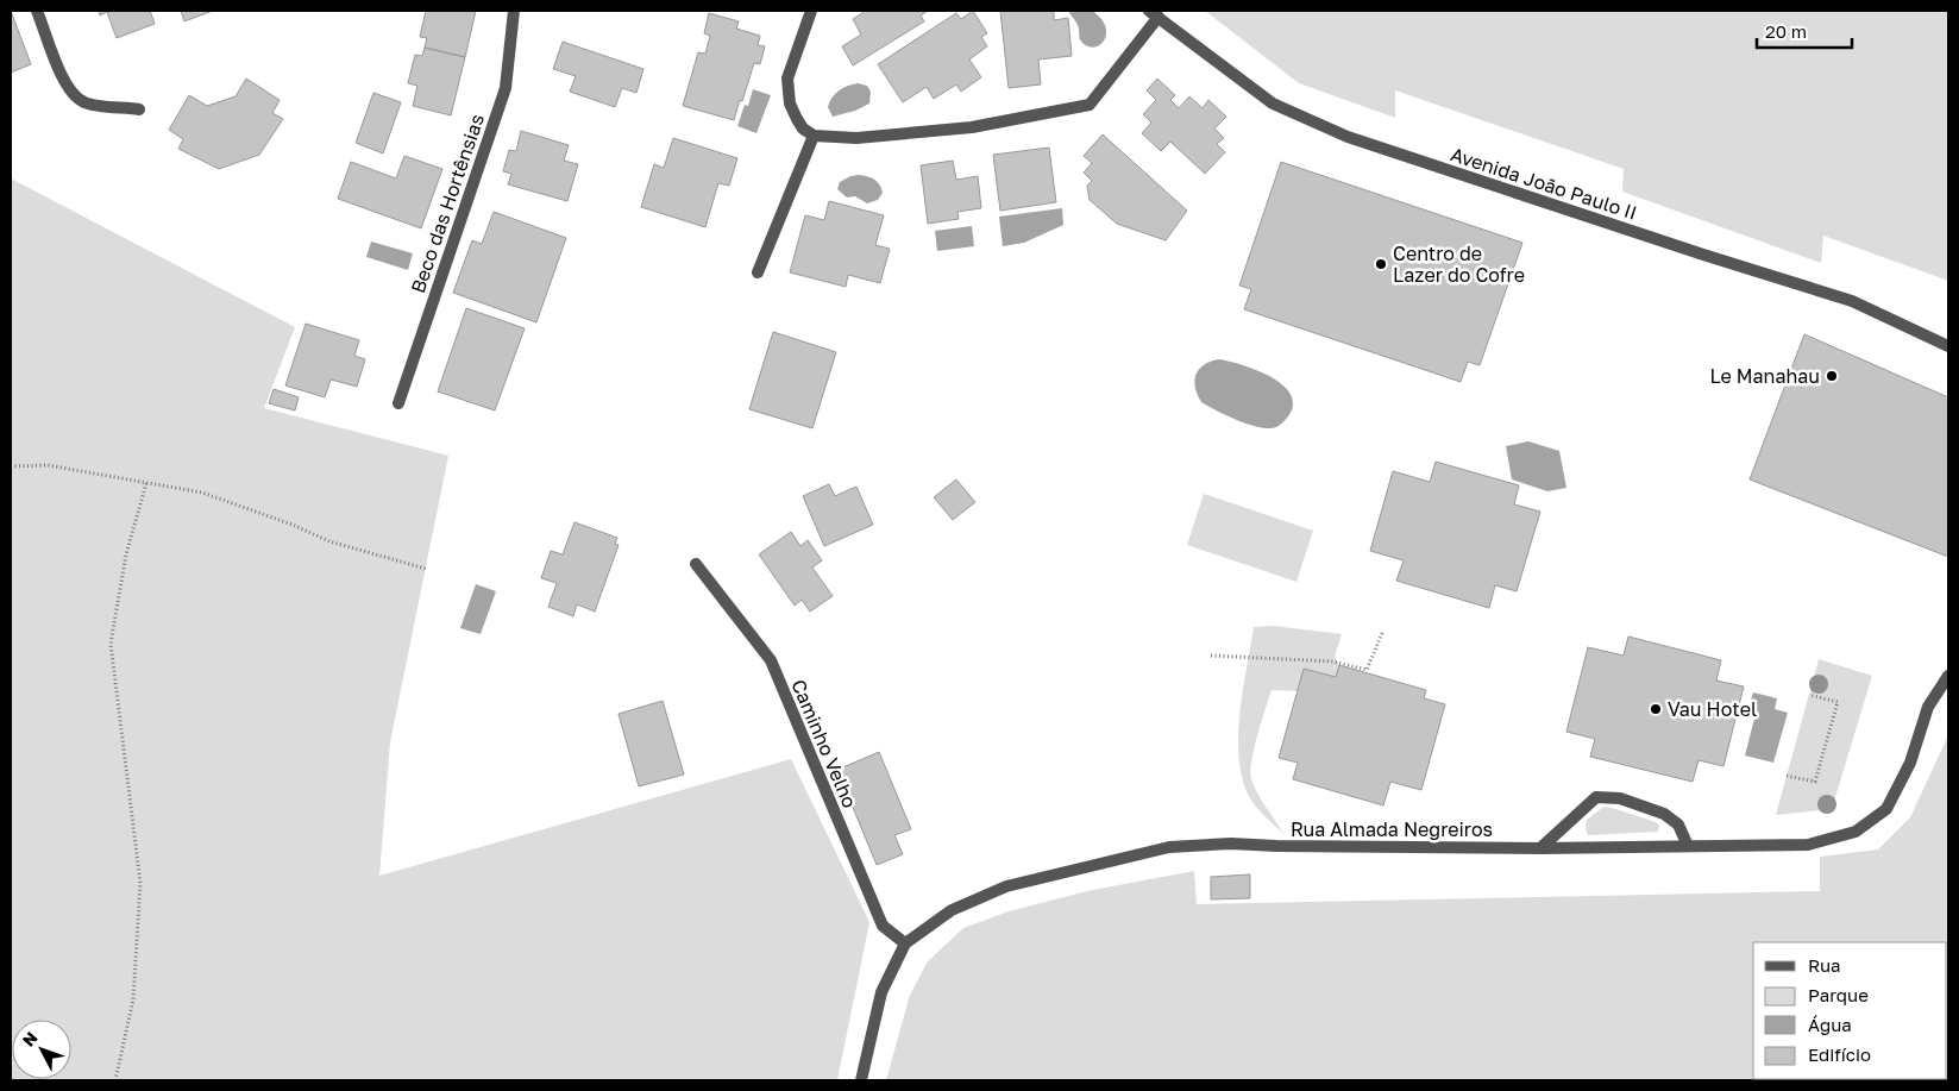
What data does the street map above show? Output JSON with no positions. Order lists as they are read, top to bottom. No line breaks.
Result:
{"streets":{"street":["Avenida João Paulo II","Beco das Hortênsias","Caminho Velho","Rua Almada Negreiros"]},"crossings":[["Caminho Velho","Rua Almada Negreiros"]],"places":["Centro de Lazer do Cofre","Le Manahau","Vau Hotel"],"legend":["Rua","Parque","Água","Edifício"],"scale_bar":"20 m","north":"top left"}
